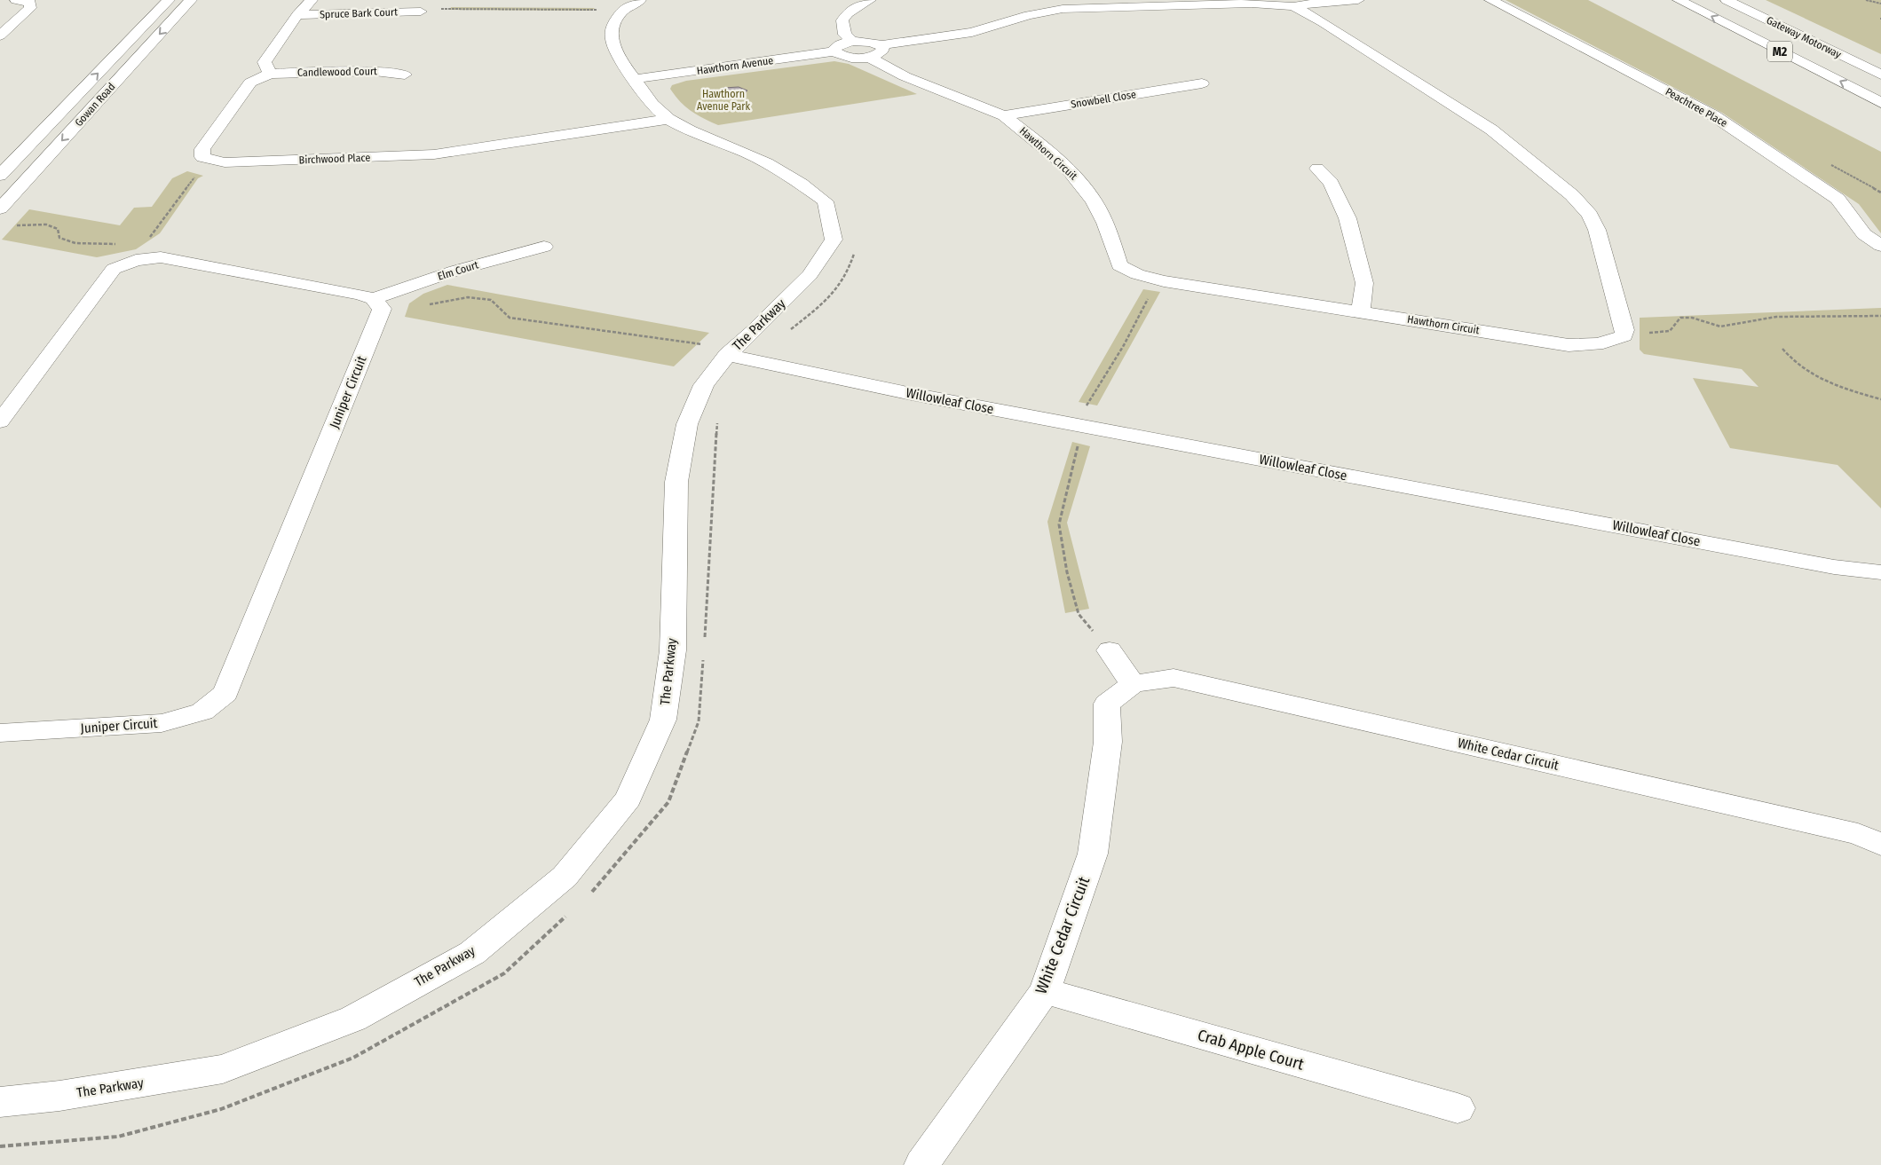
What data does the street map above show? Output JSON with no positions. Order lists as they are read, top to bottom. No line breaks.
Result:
{"streets":{"main road":["Spruce Bark Court","Gateway Motorway","M2","Hawthorn Avenue","Candlewood Court","Snowbell Close","Gowan Road","Peachtree Place","Hawthorn Circuit","Birchwood Place","Elm Court","The Parkway","Juniper Circuit","Willowleaf Close","White Cedar Circuit","Crab Apple Court"]},"crossings":[["Hawthorn Avenue","Hawthorn Circuit"],["Hawthorn Avenue","The Parkway"],["Candlewood Court","Birchwood Place"],["Snowbell Close","Hawthorn Circuit"],["Birchwood Place","The Parkway"],["Elm Court","Juniper Circuit"],["The Parkway","Willowleaf Close"],["White Cedar Circuit","Crab Apple Court"]],"parks":["Hawthorn Avenue Park"]}
